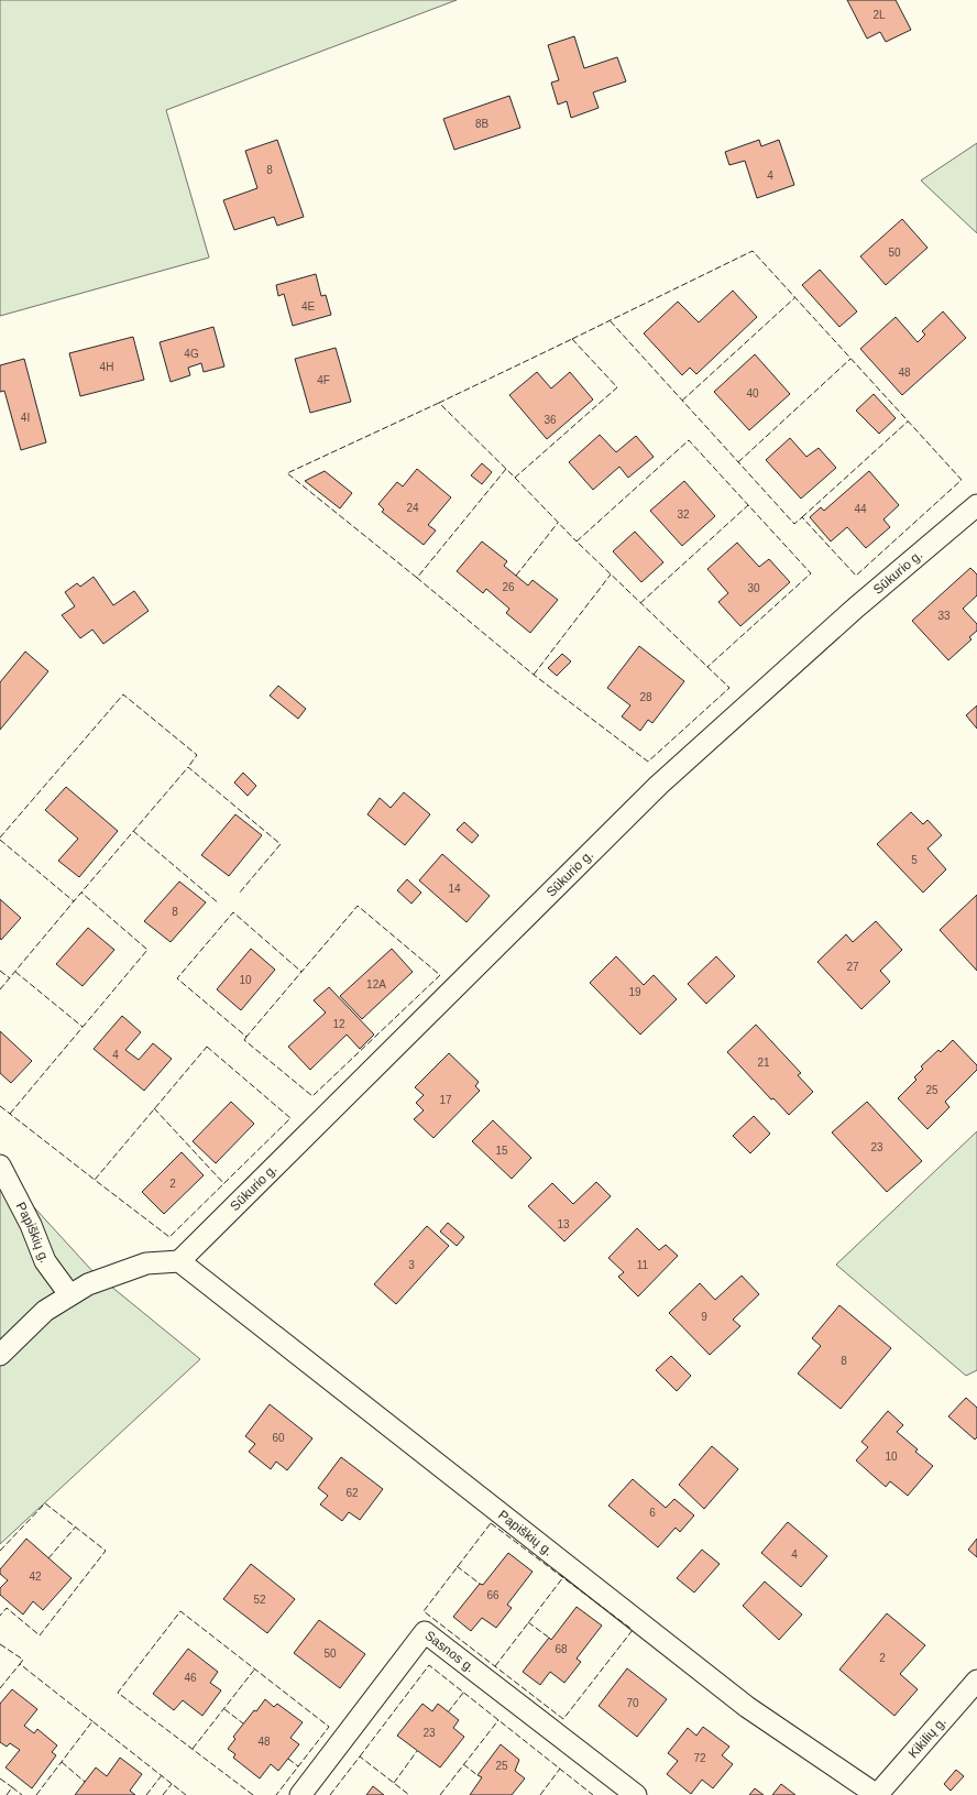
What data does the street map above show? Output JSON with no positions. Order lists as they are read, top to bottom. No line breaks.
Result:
{"streets":{"street":["Sūkurio g.","Papiškių g.","Sasnos g.","Kikilių g."]},"crossings":[["Sūkurio g.","Papiškių g."],["Papiškių g.","Kikilių g."]],"house_numbers":["2L","8B","8","4","50","4E","4G","4H","48","4F","40","4I","36","24","44","32","26","30","33","28","5","14","8","27","10","12A","19","12","4","21","25","17","23","15","2","13","3","11","9","8","60","10","62","6","4","42","66","52","68","50","2","46","70","23","48","72","25"]}
